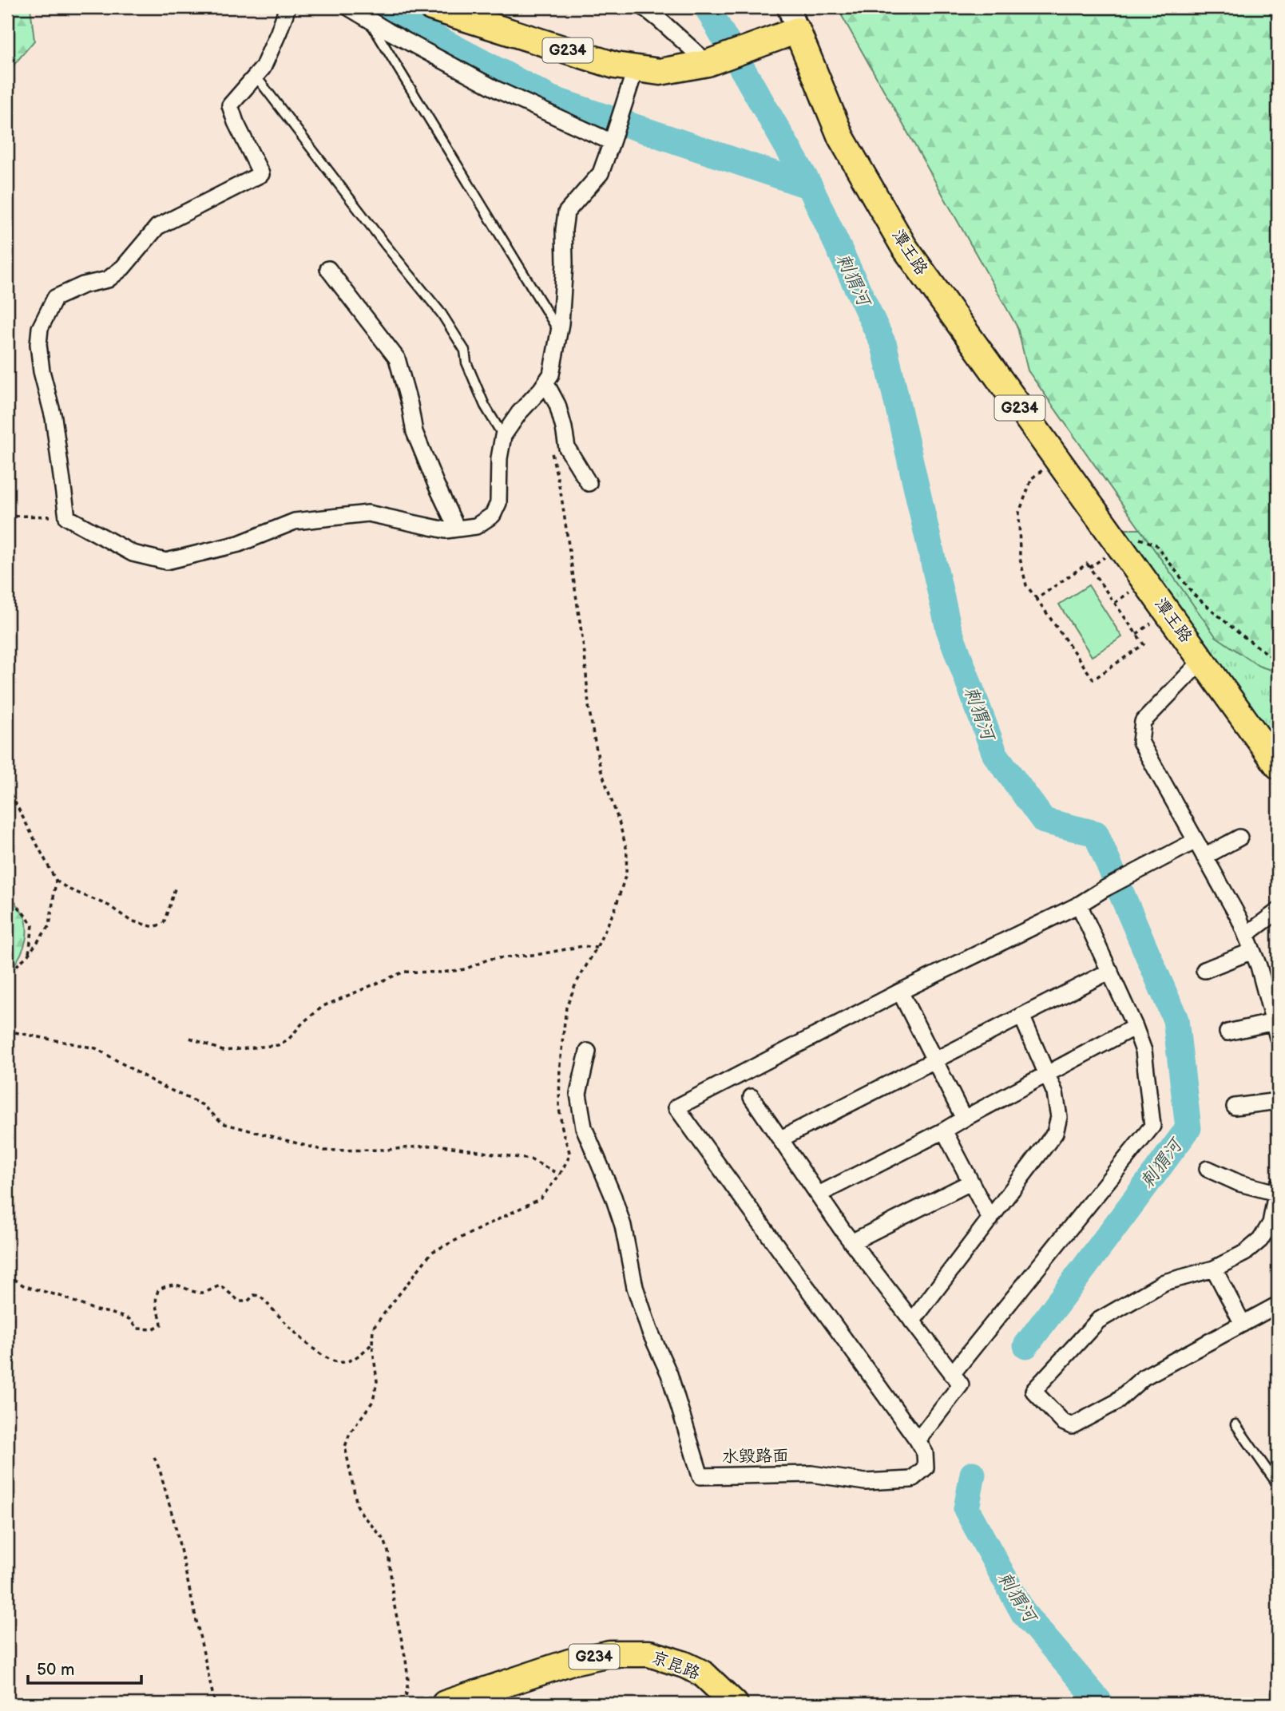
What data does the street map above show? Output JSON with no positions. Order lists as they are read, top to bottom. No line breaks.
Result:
{"streets":{"highway":["G234","潭王路","京昆路"],"street":["水毁路面"]},"water":["刺猬河"],"scale_bar":"50 m"}
